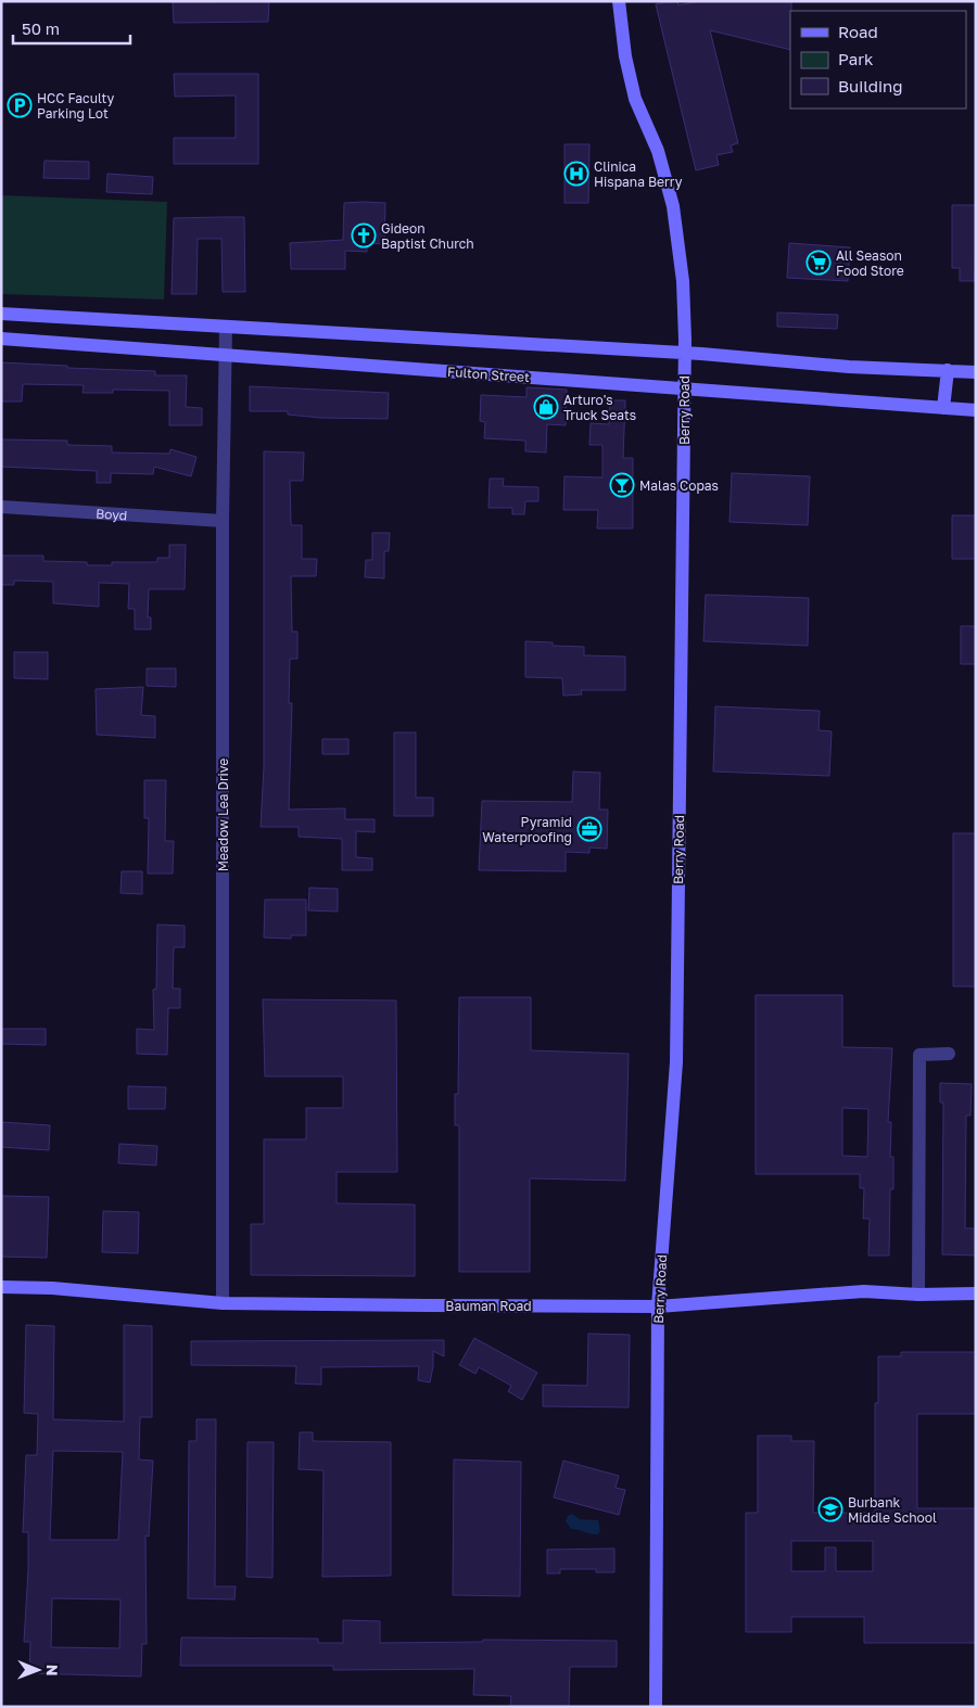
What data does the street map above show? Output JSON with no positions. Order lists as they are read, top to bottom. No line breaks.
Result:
{"streets":{"street":["Fulton Street","Berry Road","Boyd","Meadow Lea Drive","Bauman Road"]},"crossings":[["Fulton Street","Berry Road"],["Fulton Street","Meadow Lea Drive"],["Berry Road","Bauman Road"],["Boyd","Meadow Lea Drive"],["Meadow Lea Drive","Bauman Road"]],"places":{"parking":["HCC Faculty Parking Lot"],"hospital":["Clinica Hispana Berry"],"church":["Gideon Baptist Church"],"supermarket":["All Season Food Store"],"shop":["Arturo's Truck Seats"],"bar":["Malas Copas"],"office":["Pyramid Waterproofing"],"school or university":["Burbank Middle School"]},"legend":["Road","Park","Building"],"scale_bar":"50 m","north":"right"}
